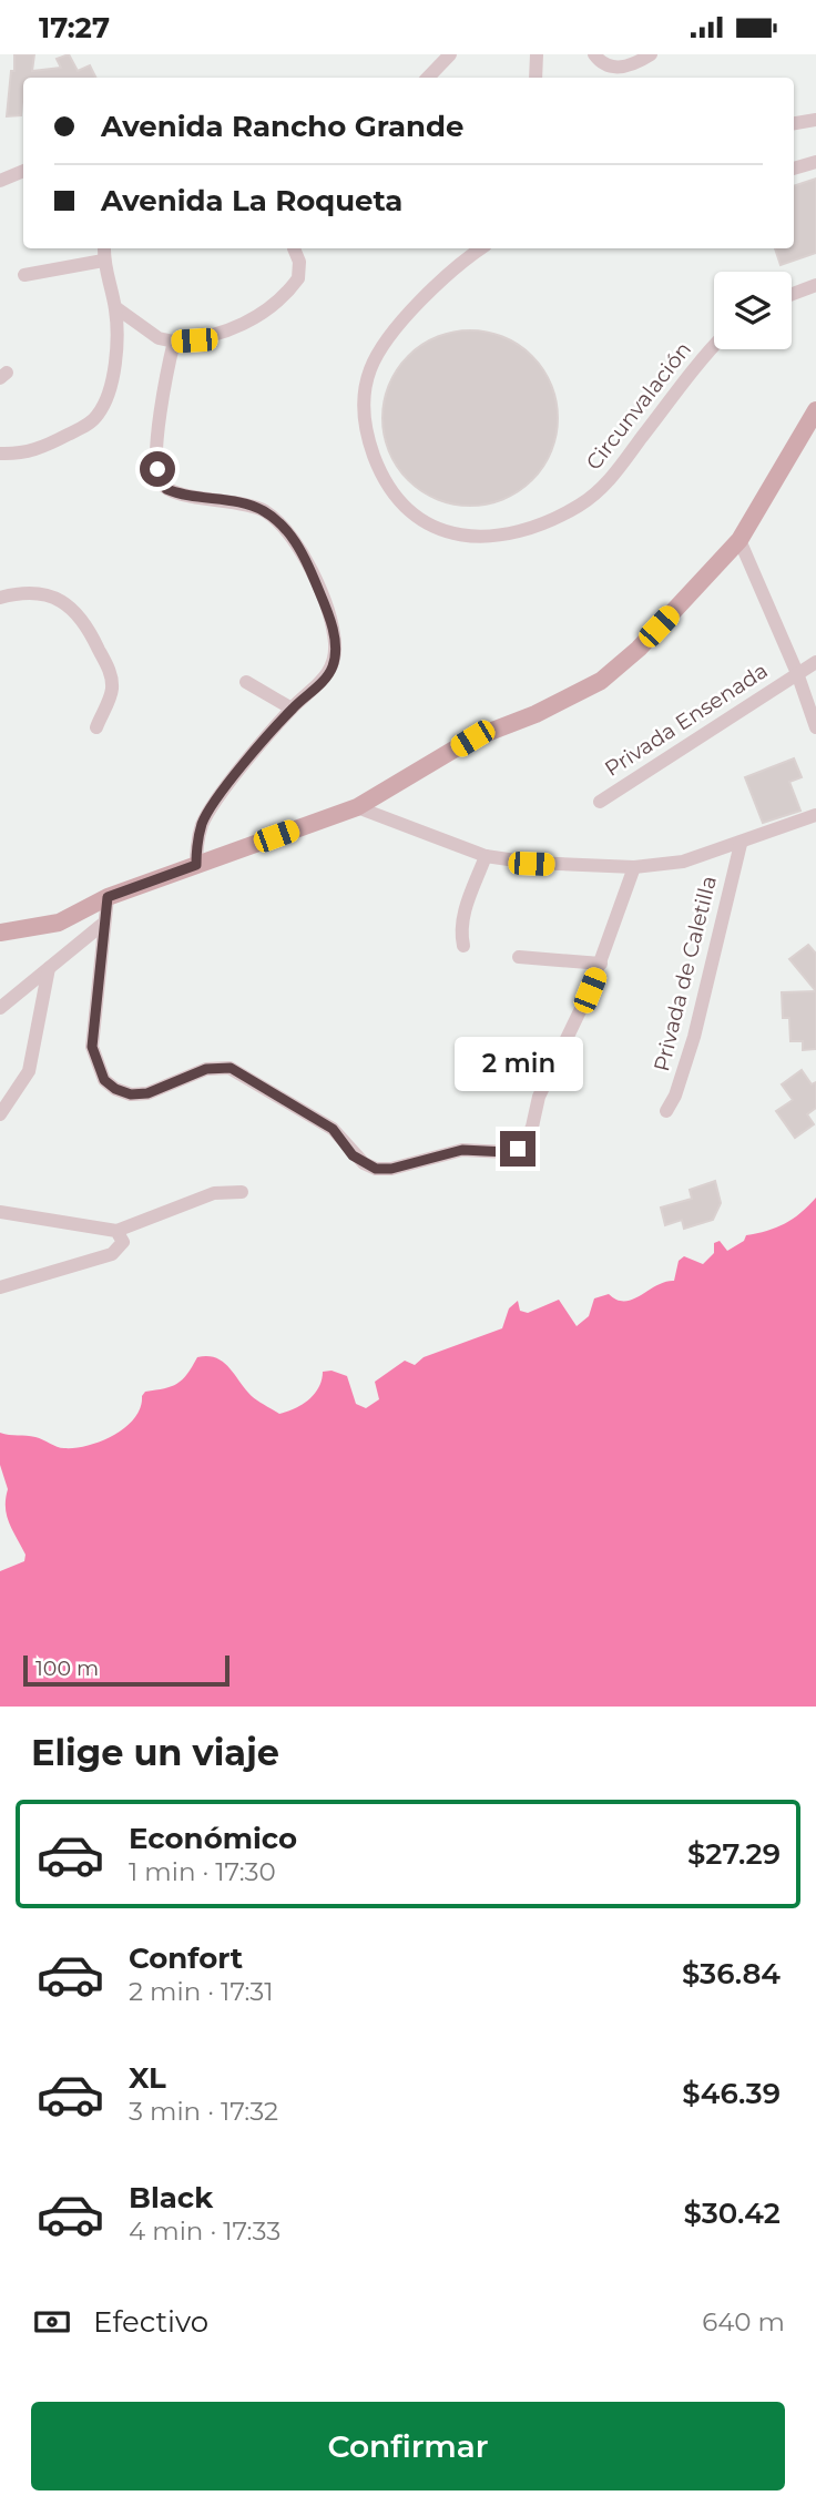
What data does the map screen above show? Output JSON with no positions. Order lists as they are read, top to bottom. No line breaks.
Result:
{"streets":{"street":["Circunvalación","Privada Ensenada","Privada de Caletilla"]},"scale_bar":"100 m","page":{"status":"17:27","banner":["Avenida Rancho Grande","Avenida La Roqueta"],"bubble":"2 min","scale":"100 m","heading":"Elige un viaje","list":[{"name":"Económico","note":"1 min · 17:30","value":"$27.29"},{"name":"Confort","note":"2 min · 17:31","value":"$36.84"},{"name":"XL","note":"3 min · 17:32","value":"$46.39"},{"name":"Black","note":"4 min · 17:33","value":"$30.42"}],"pay":["Efectivo","640 m"],"buttons":"Confirmar"}}
